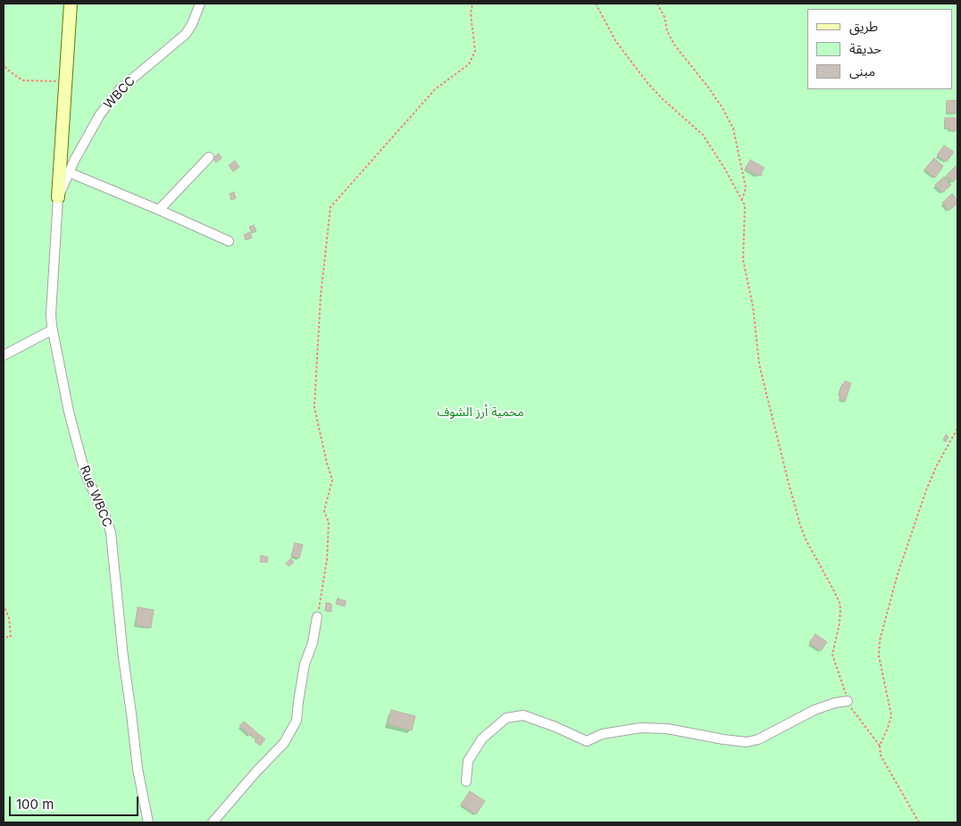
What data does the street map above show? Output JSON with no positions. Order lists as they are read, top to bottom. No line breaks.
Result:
{"streets":{"street":["WBCC","Rue WBCC"]},"crossings":[["WBCC","Rue WBCC"]],"parks":["محمية أرز الشوف"],"legend":["طريق","حديقة","مبنى"],"scale_bar":"100 m"}
